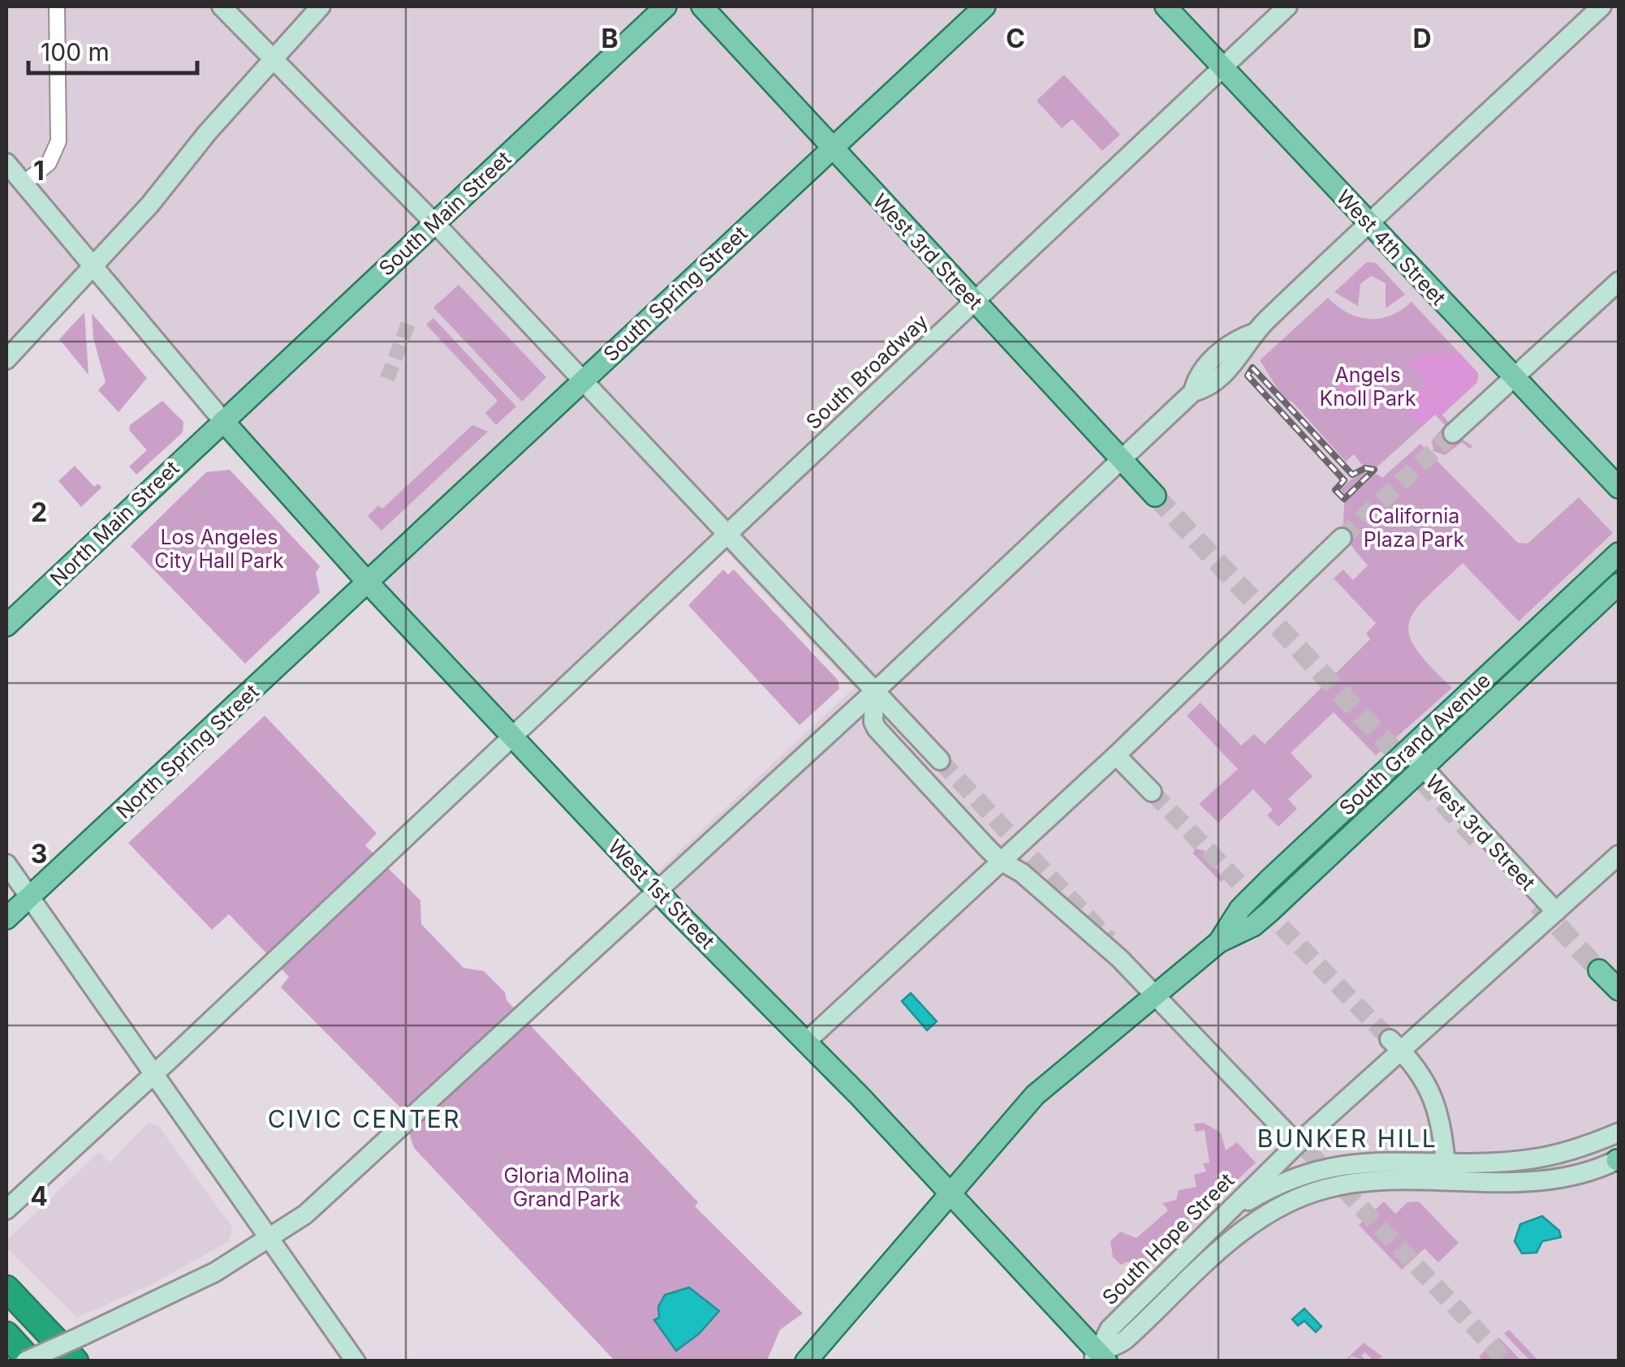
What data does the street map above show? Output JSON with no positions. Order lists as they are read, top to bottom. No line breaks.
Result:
{"streets":{"main road":["South Main Street","West 4th Street","West 3rd Street","South Spring Street","South Broadway","North Main Street","South Grand Avenue","North Spring Street","West 1st Street","South Hope Street"]},"crossings":[["South Main Street","North Main Street"],["South Main Street","West 1st Street"],["West 4th Street","South Broadway"],["West 3rd Street","South Spring Street"],["West 3rd Street","South Broadway"],["West 3rd Street","South Grand Avenue"],["West 3rd Street","South Hope Street"],["South Spring Street","North Spring Street"],["South Spring Street","West 1st Street"],["South Broadway","West 1st Street"],["North Main Street","West 1st Street"],["South Grand Avenue","West 1st Street"],["North Spring Street","West 1st Street"],["West 1st Street","South Hope Street"]],"districts":["CIVIC CENTER","BUNKER HILL"],"parks":["Angels Knoll Park","California Plaza Park","Los Angeles City Hall Park","Gloria Molina Grand Park"],"scale_bar":"100 m","grid":{"columns":["B","C","D"],"rows":["1","2","3","4"]}}
